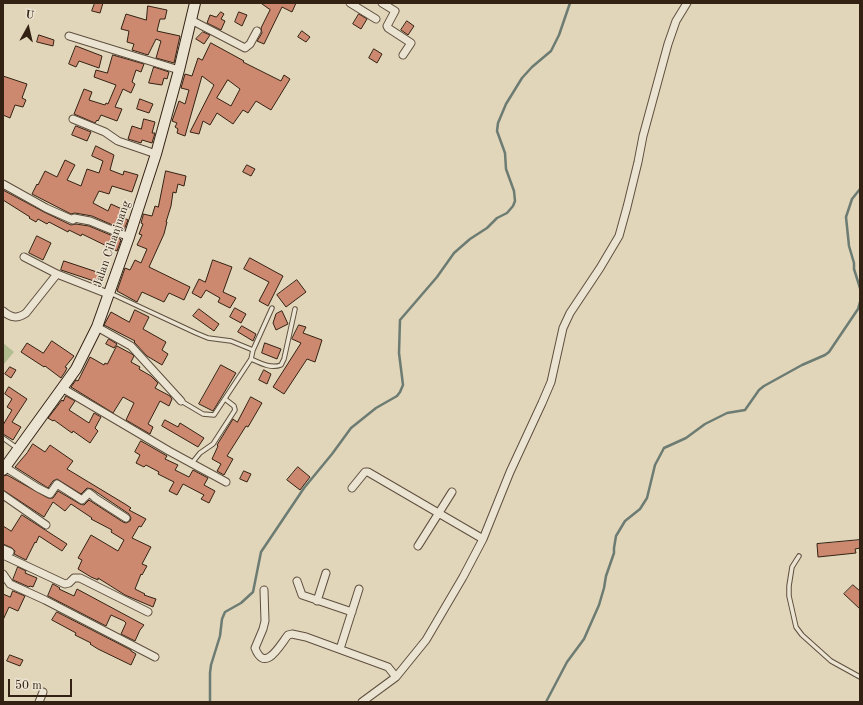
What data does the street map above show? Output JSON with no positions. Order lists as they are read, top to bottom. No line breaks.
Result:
{"streets":{"main road":["Jalan Cihanjuang"]},"scale_bar":"50 m","north":"top"}
